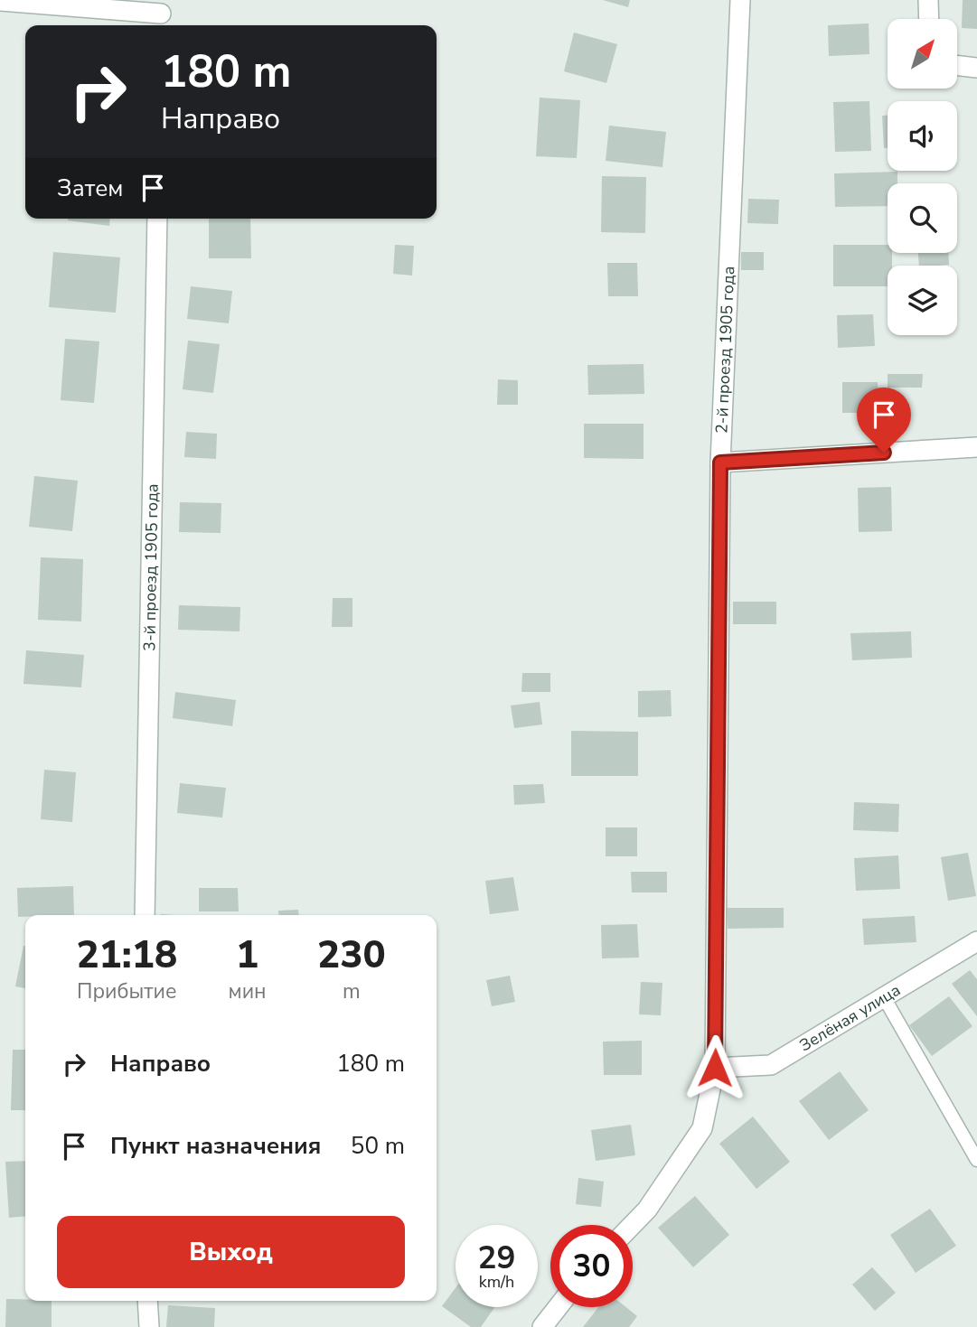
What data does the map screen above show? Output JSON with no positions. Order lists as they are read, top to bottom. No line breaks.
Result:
{"streets":{"street":["2-й проезд 1905 года","3-й проезд 1905 года","Зелёная улица"]},"crossings":[["2-й проезд 1905 года","Зелёная улица"]],"north":"top right","page":{"turn":["180 m","Направо"],"then":"Затем","eta":["21:18","Прибытие","1","мин","230","m"],"list":[{"name":"Направо","value":"180 m"},{"name":"Пункт назначения","value":"50 m"}],"buttons":"Выход","speed":"29 km/h","limit":"30"}}
